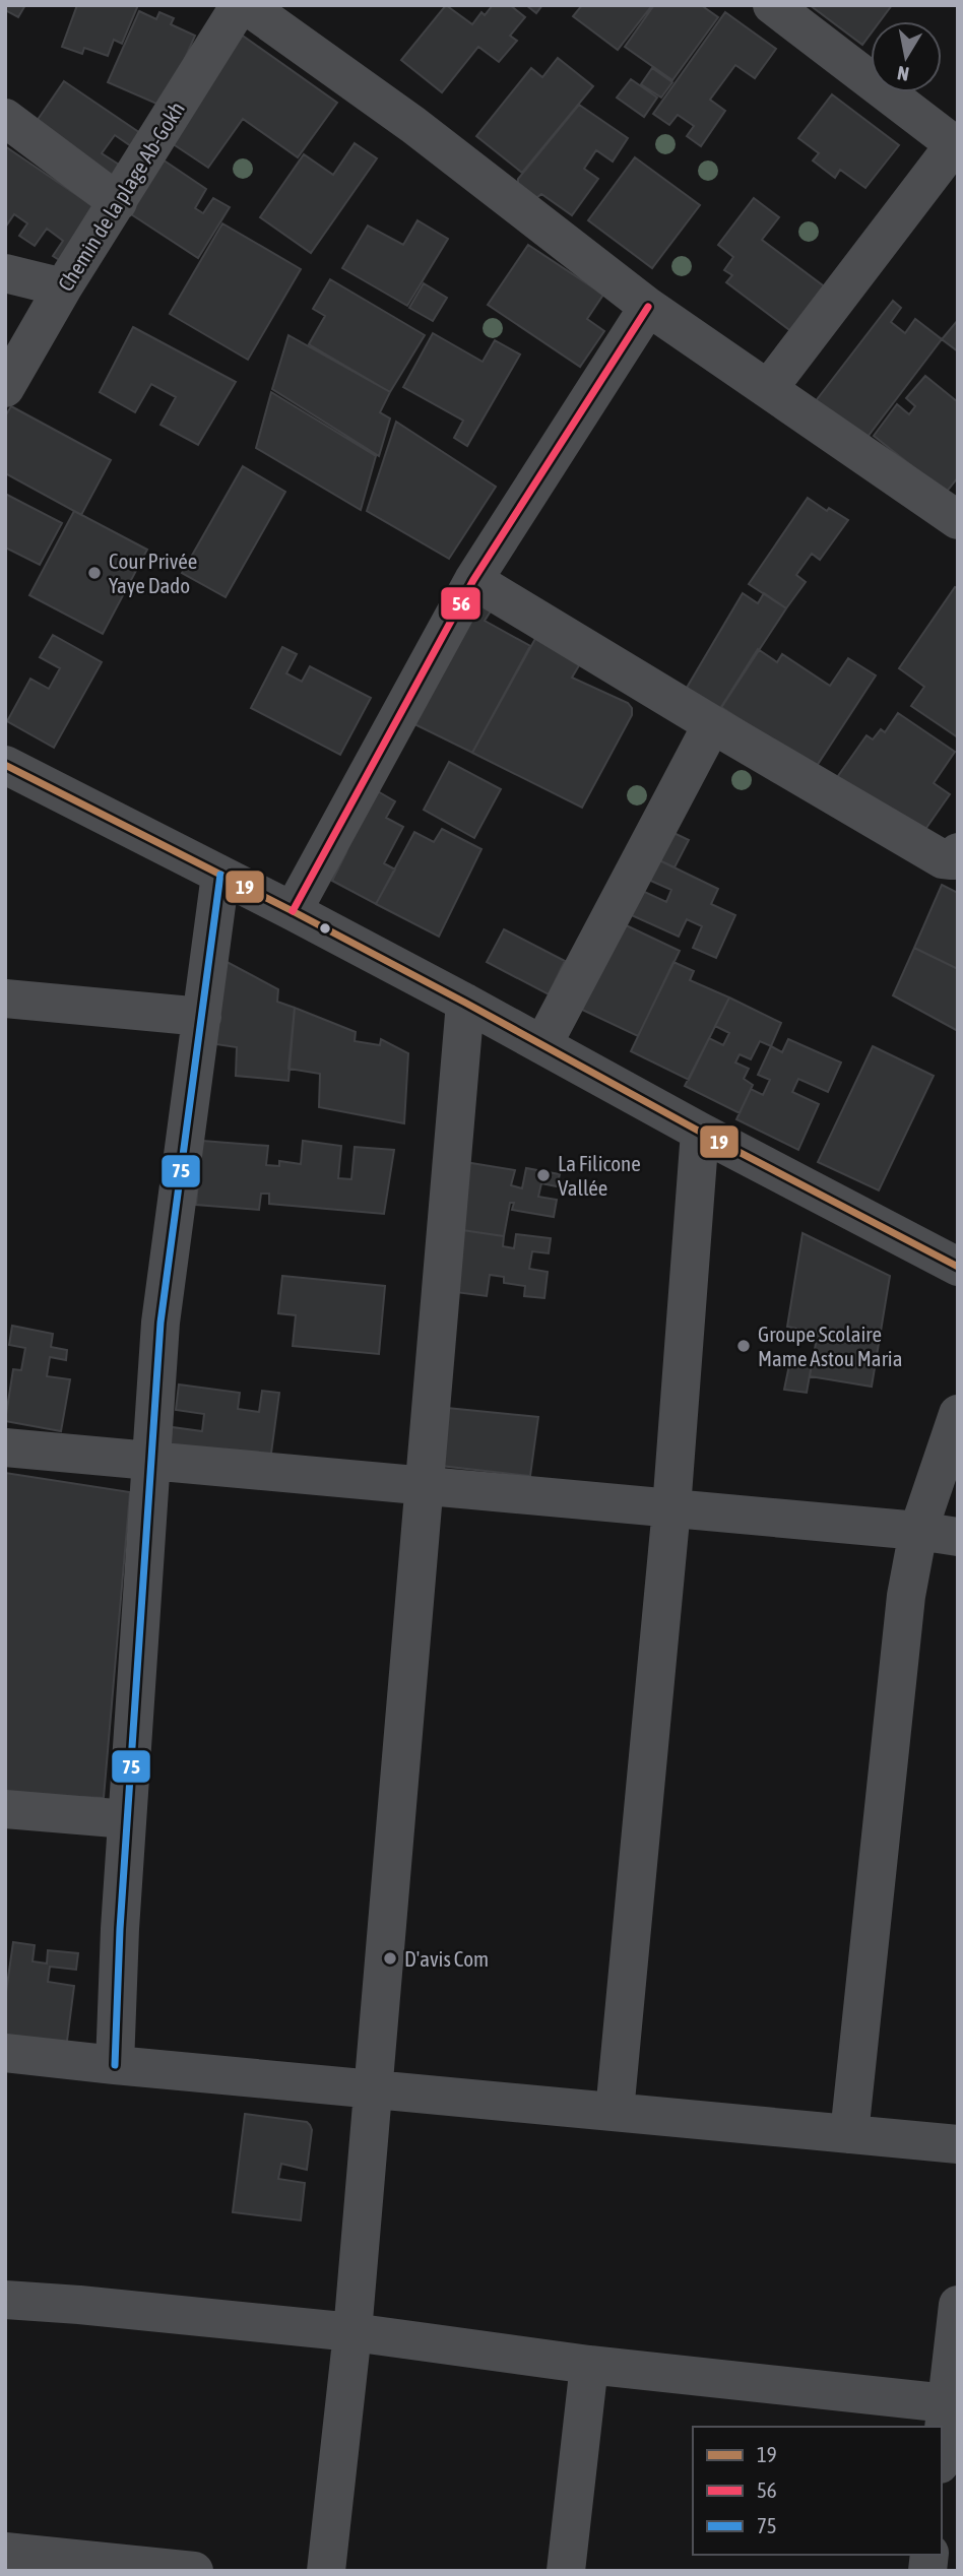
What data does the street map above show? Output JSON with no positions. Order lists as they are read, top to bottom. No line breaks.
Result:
{"streets":{"street":["Chemin de la plage Ab-Gokh"]},"places":["Cour Privée Yaye Dado","La Filicone Vallée","Groupe Scolaire Mame Astou Maria","D'avis Com"],"lines":["transit line 56","transit line 19","transit line 75"],"legend":["19","56","75"],"north":"bottom"}
